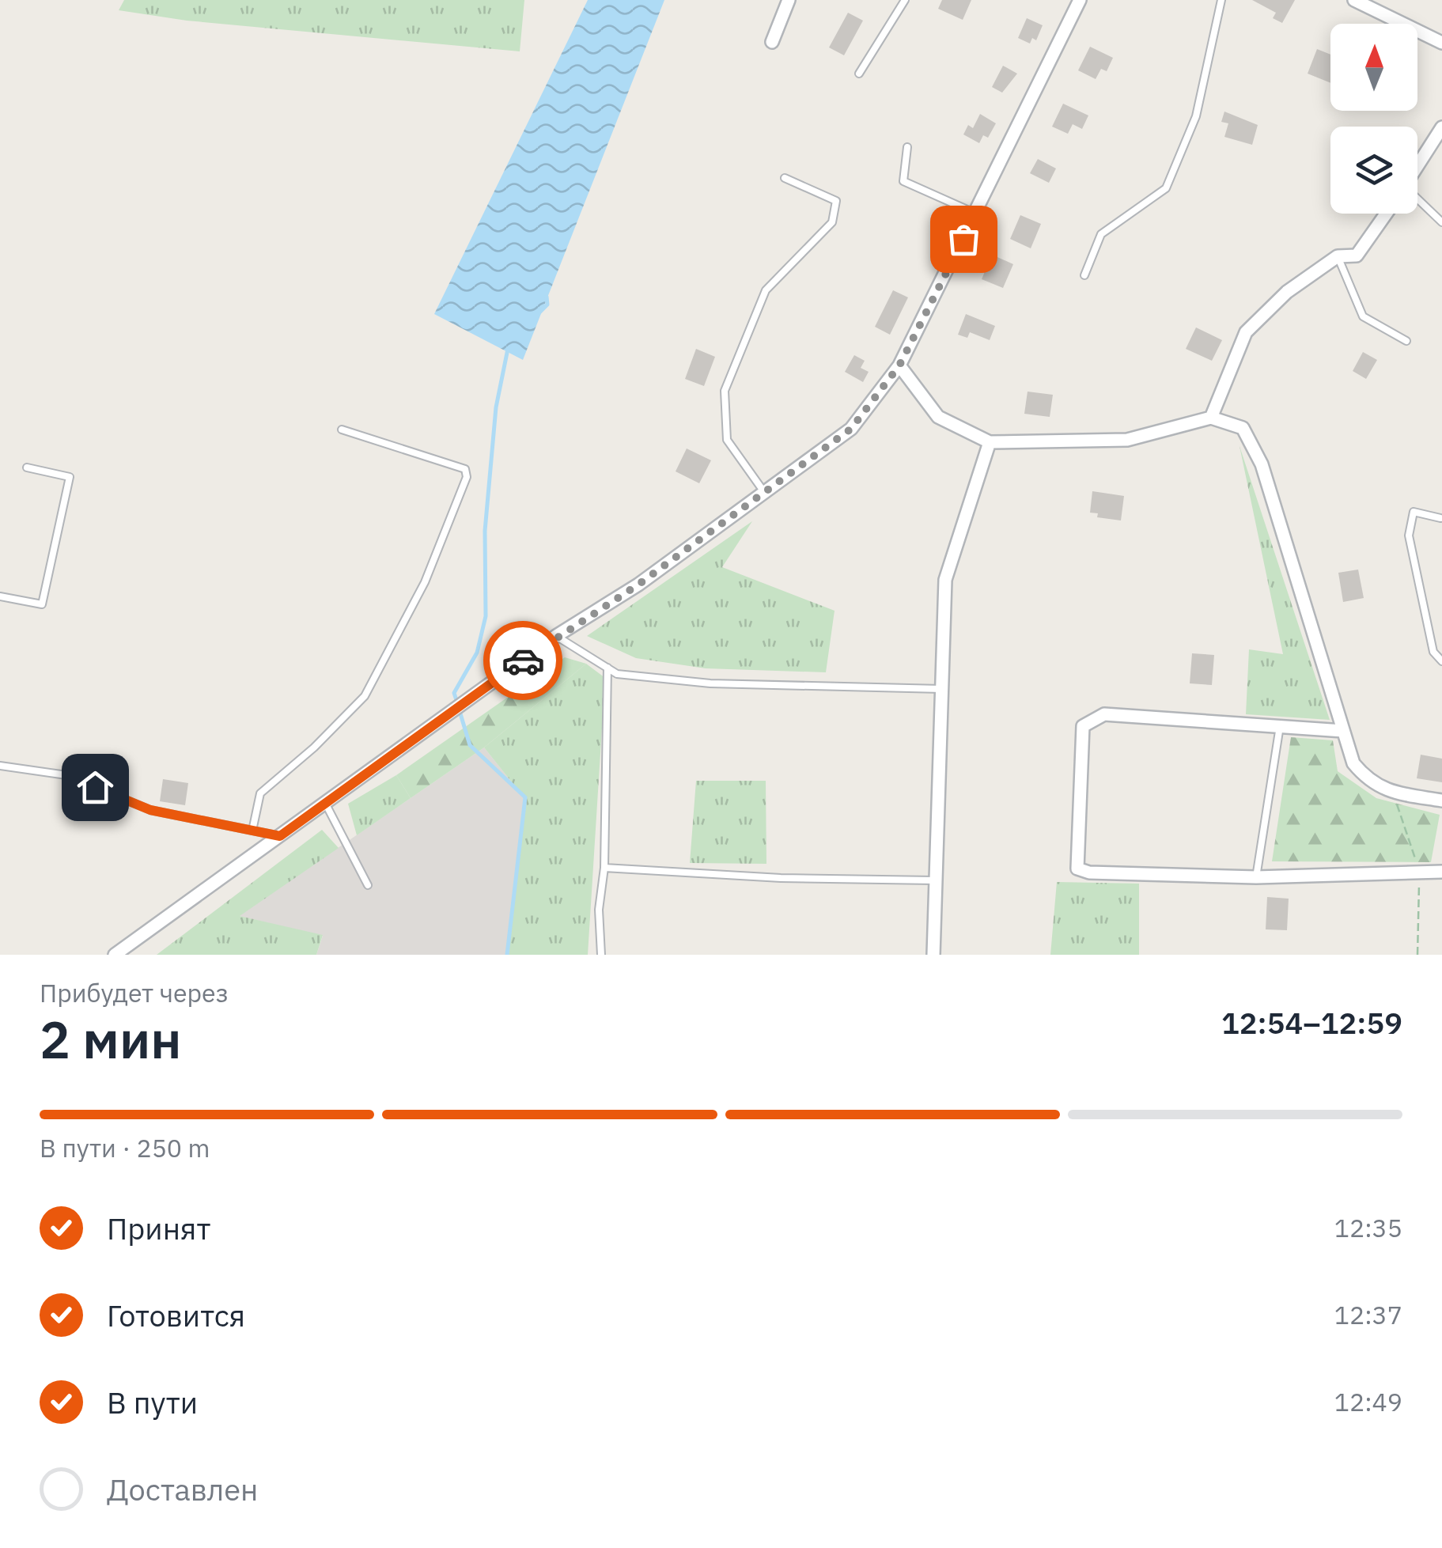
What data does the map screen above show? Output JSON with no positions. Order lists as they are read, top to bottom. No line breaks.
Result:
{"north":"top","page":{"heading":["2 мин","Прибудет через","12:54–12:59"],"bar":"В пути · 250 m","list":[["Принят","12:35"],["Готовится","12:37"],["В пути","12:49"],"Доставлен"]}}
